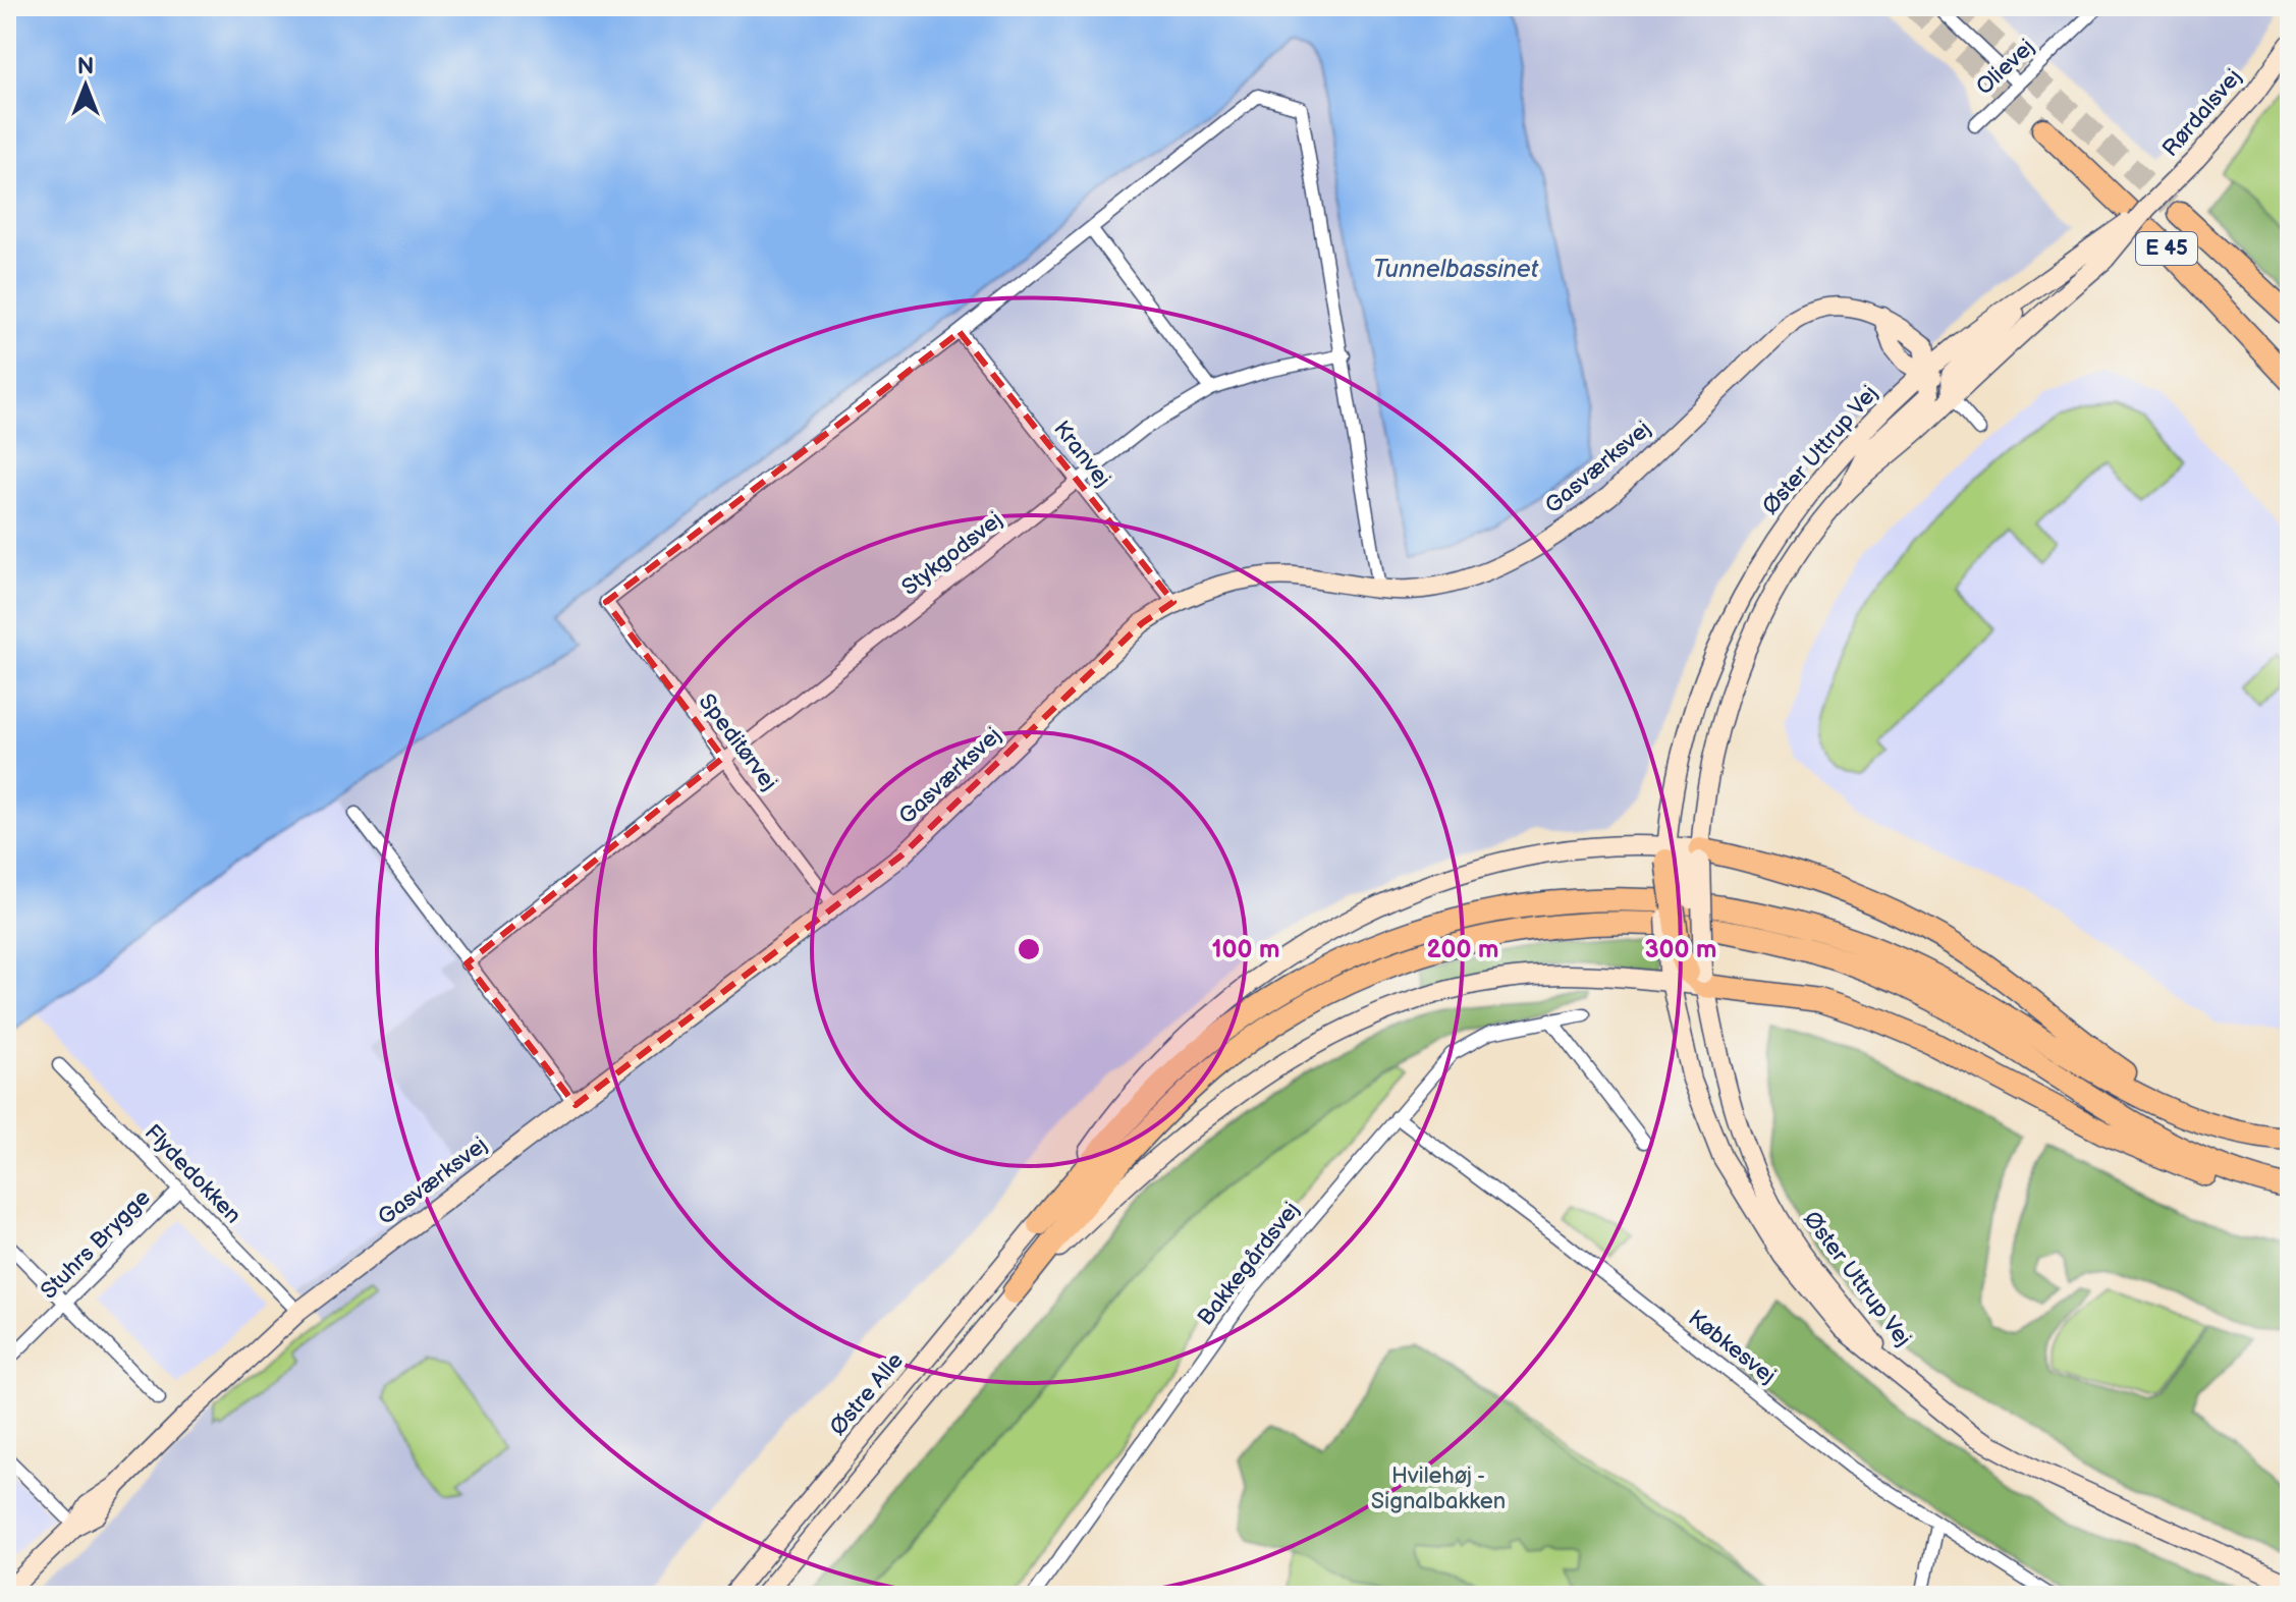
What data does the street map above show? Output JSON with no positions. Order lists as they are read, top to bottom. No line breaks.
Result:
{"streets":{"highway":["E 45"],"street":["Olievej","Rørdalsvej","Øster Uttrup Vej","Kranvej","Gasværksvej","Stykgodsvej","Speditørvej","Flydedokken","Stuhrs Brygge","Bakkegårdsvej","Købkesvej","Østre Alle"]},"crossings":[["Rørdalsvej","Øster Uttrup Vej"],["Øster Uttrup Vej","Gasværksvej"],["Øster Uttrup Vej","Østre Alle"],["Kranvej","Gasværksvej"],["Kranvej","Stykgodsvej"],["Kranvej","Speditørvej"],["Gasværksvej","Speditørvej"],["Gasværksvej","Flydedokken"],["Stykgodsvej","Speditørvej"],["Flydedokken","Stuhrs Brygge"],["Bakkegårdsvej","Købkesvej"]],"water":["Tunnelbassinet"],"parks":["Hvilehøj - Signalbakken"],"north":"top","rings":["100 m","200 m","300 m"]}
